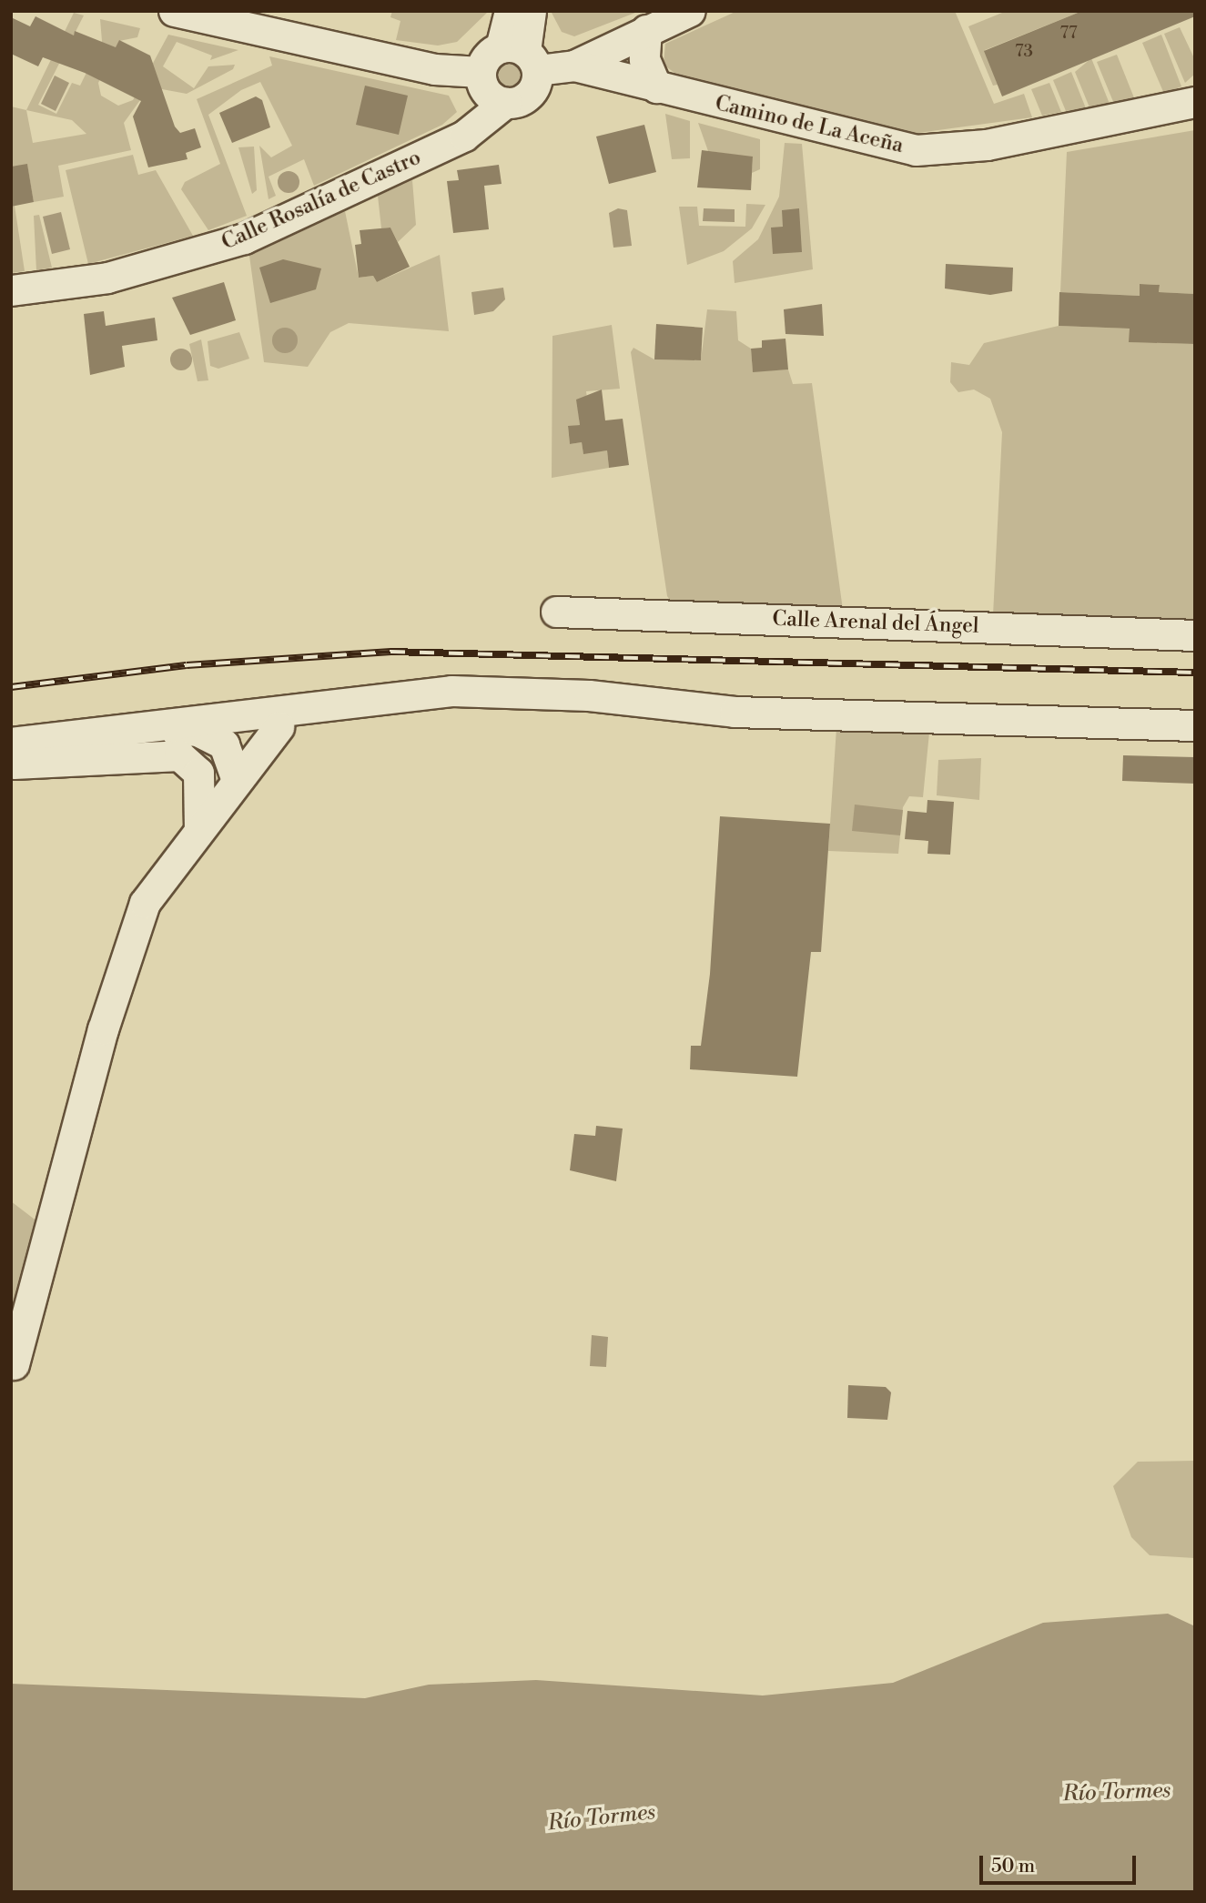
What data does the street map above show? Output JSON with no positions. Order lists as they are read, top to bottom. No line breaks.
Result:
{"streets":{"street":["Camino de La Aceña","Calle Rosalía de Castro","Calle Arenal del Ángel"]},"crossings":[["Camino de La Aceña","Calle Rosalía de Castro"]],"water":["Río Tormes"],"house_numbers":["77","73"],"scale_bar":"50 m"}
